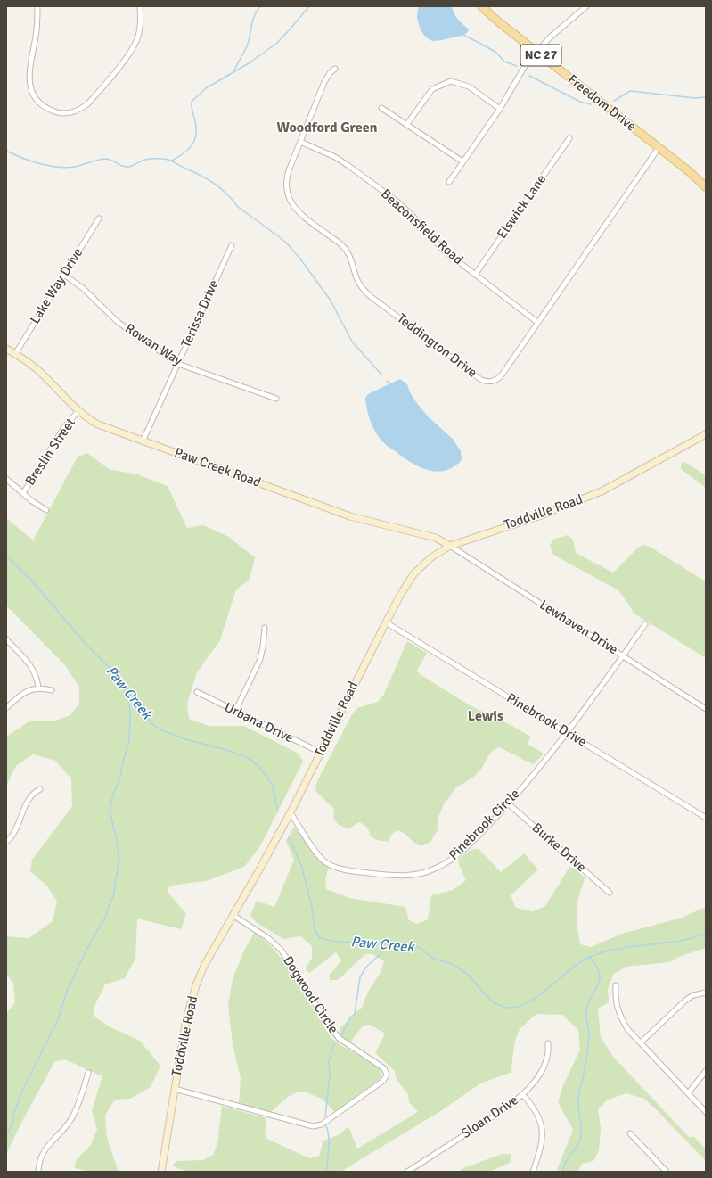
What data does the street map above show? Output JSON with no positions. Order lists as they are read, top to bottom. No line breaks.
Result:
{"streets":{"main road":["NC 27","Freedom Drive"],"street":["Elswick Lane","Beaconsfield Road","Lake Way Drive","Terissa Drive","Rowan Way","Teddington Drive","Breslin Street","Paw Creek Road","Toddville Road","Lewhaven Drive","Pinebrook Drive","Urbana Drive","Pinebrook Circle","Burke Drive","Dogwood Circle","Sloan Drive"]},"crossings":[["Freedom Drive","Teddington Drive"],["Elswick Lane","Beaconsfield Road"],["Beaconsfield Road","Teddington Drive"],["Lake Way Drive","Rowan Way"],["Lake Way Drive","Paw Creek Road"],["Terissa Drive","Rowan Way"],["Terissa Drive","Paw Creek Road"],["Breslin Street","Paw Creek Road"],["Paw Creek Road","Toddville Road"],["Paw Creek Road","Lewhaven Drive"],["Toddville Road","Lewhaven Drive"],["Toddville Road","Pinebrook Drive"],["Toddville Road","Urbana Drive"],["Toddville Road","Pinebrook Circle"],["Toddville Road","Dogwood Circle"],["Lewhaven Drive","Pinebrook Circle"],["Pinebrook Drive","Pinebrook Circle"],["Pinebrook Circle","Burke Drive"]],"districts":["Woodford Green","Lewis"],"water":["Paw Creek"]}
